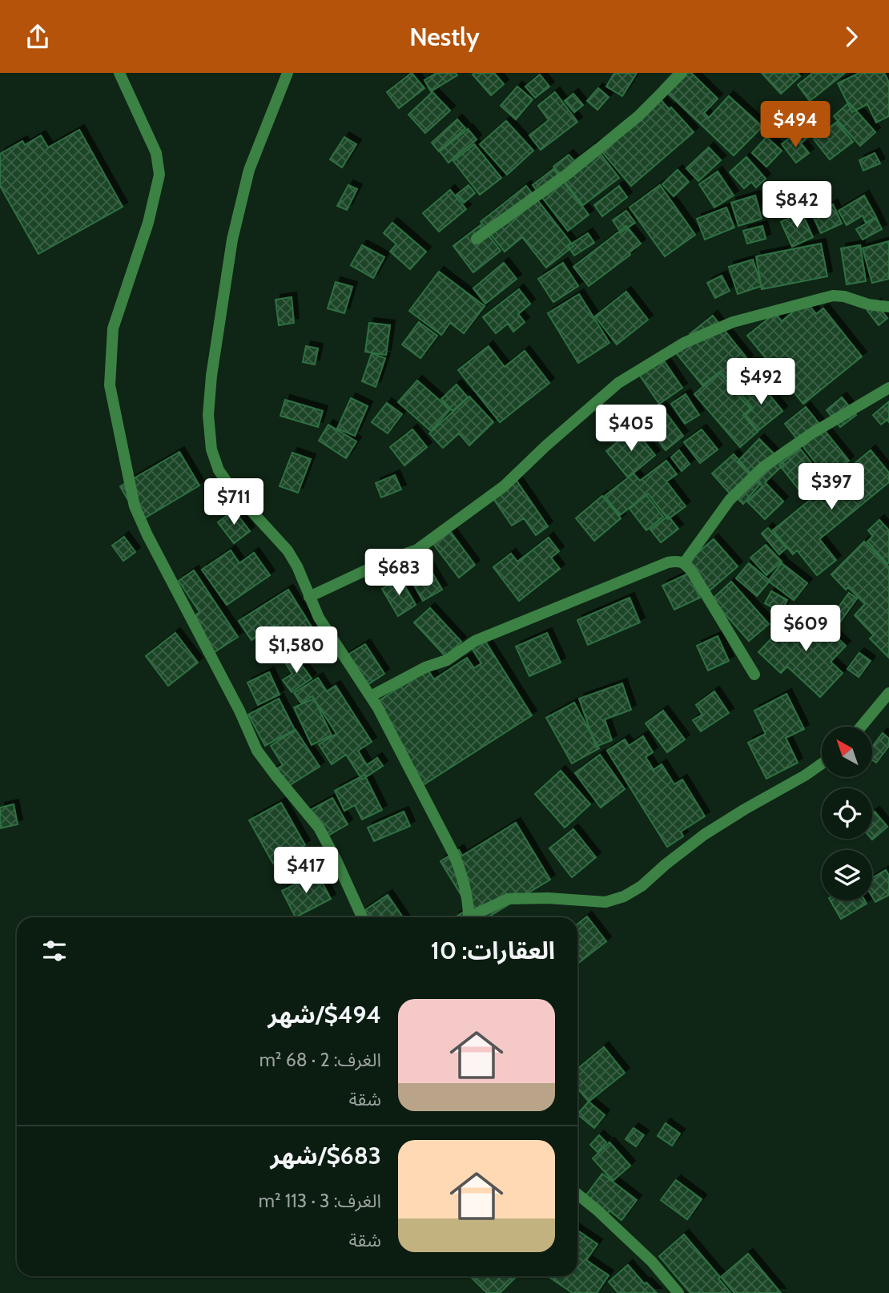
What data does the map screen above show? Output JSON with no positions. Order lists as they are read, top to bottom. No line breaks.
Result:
{"north":"top left","page":{"header":"Nestly","price":["$494","$842","$492","$405","$397","$711","$683","$609","$1,580","$417"],"heading":"العقارات: 10","list":[{"name":"$494/شهر","note":"الغرف: 2 · 68 m² · شقة"},{"name":"$683/شهر","note":"الغرف: 3 · 113 m² · شقة"}]}}
